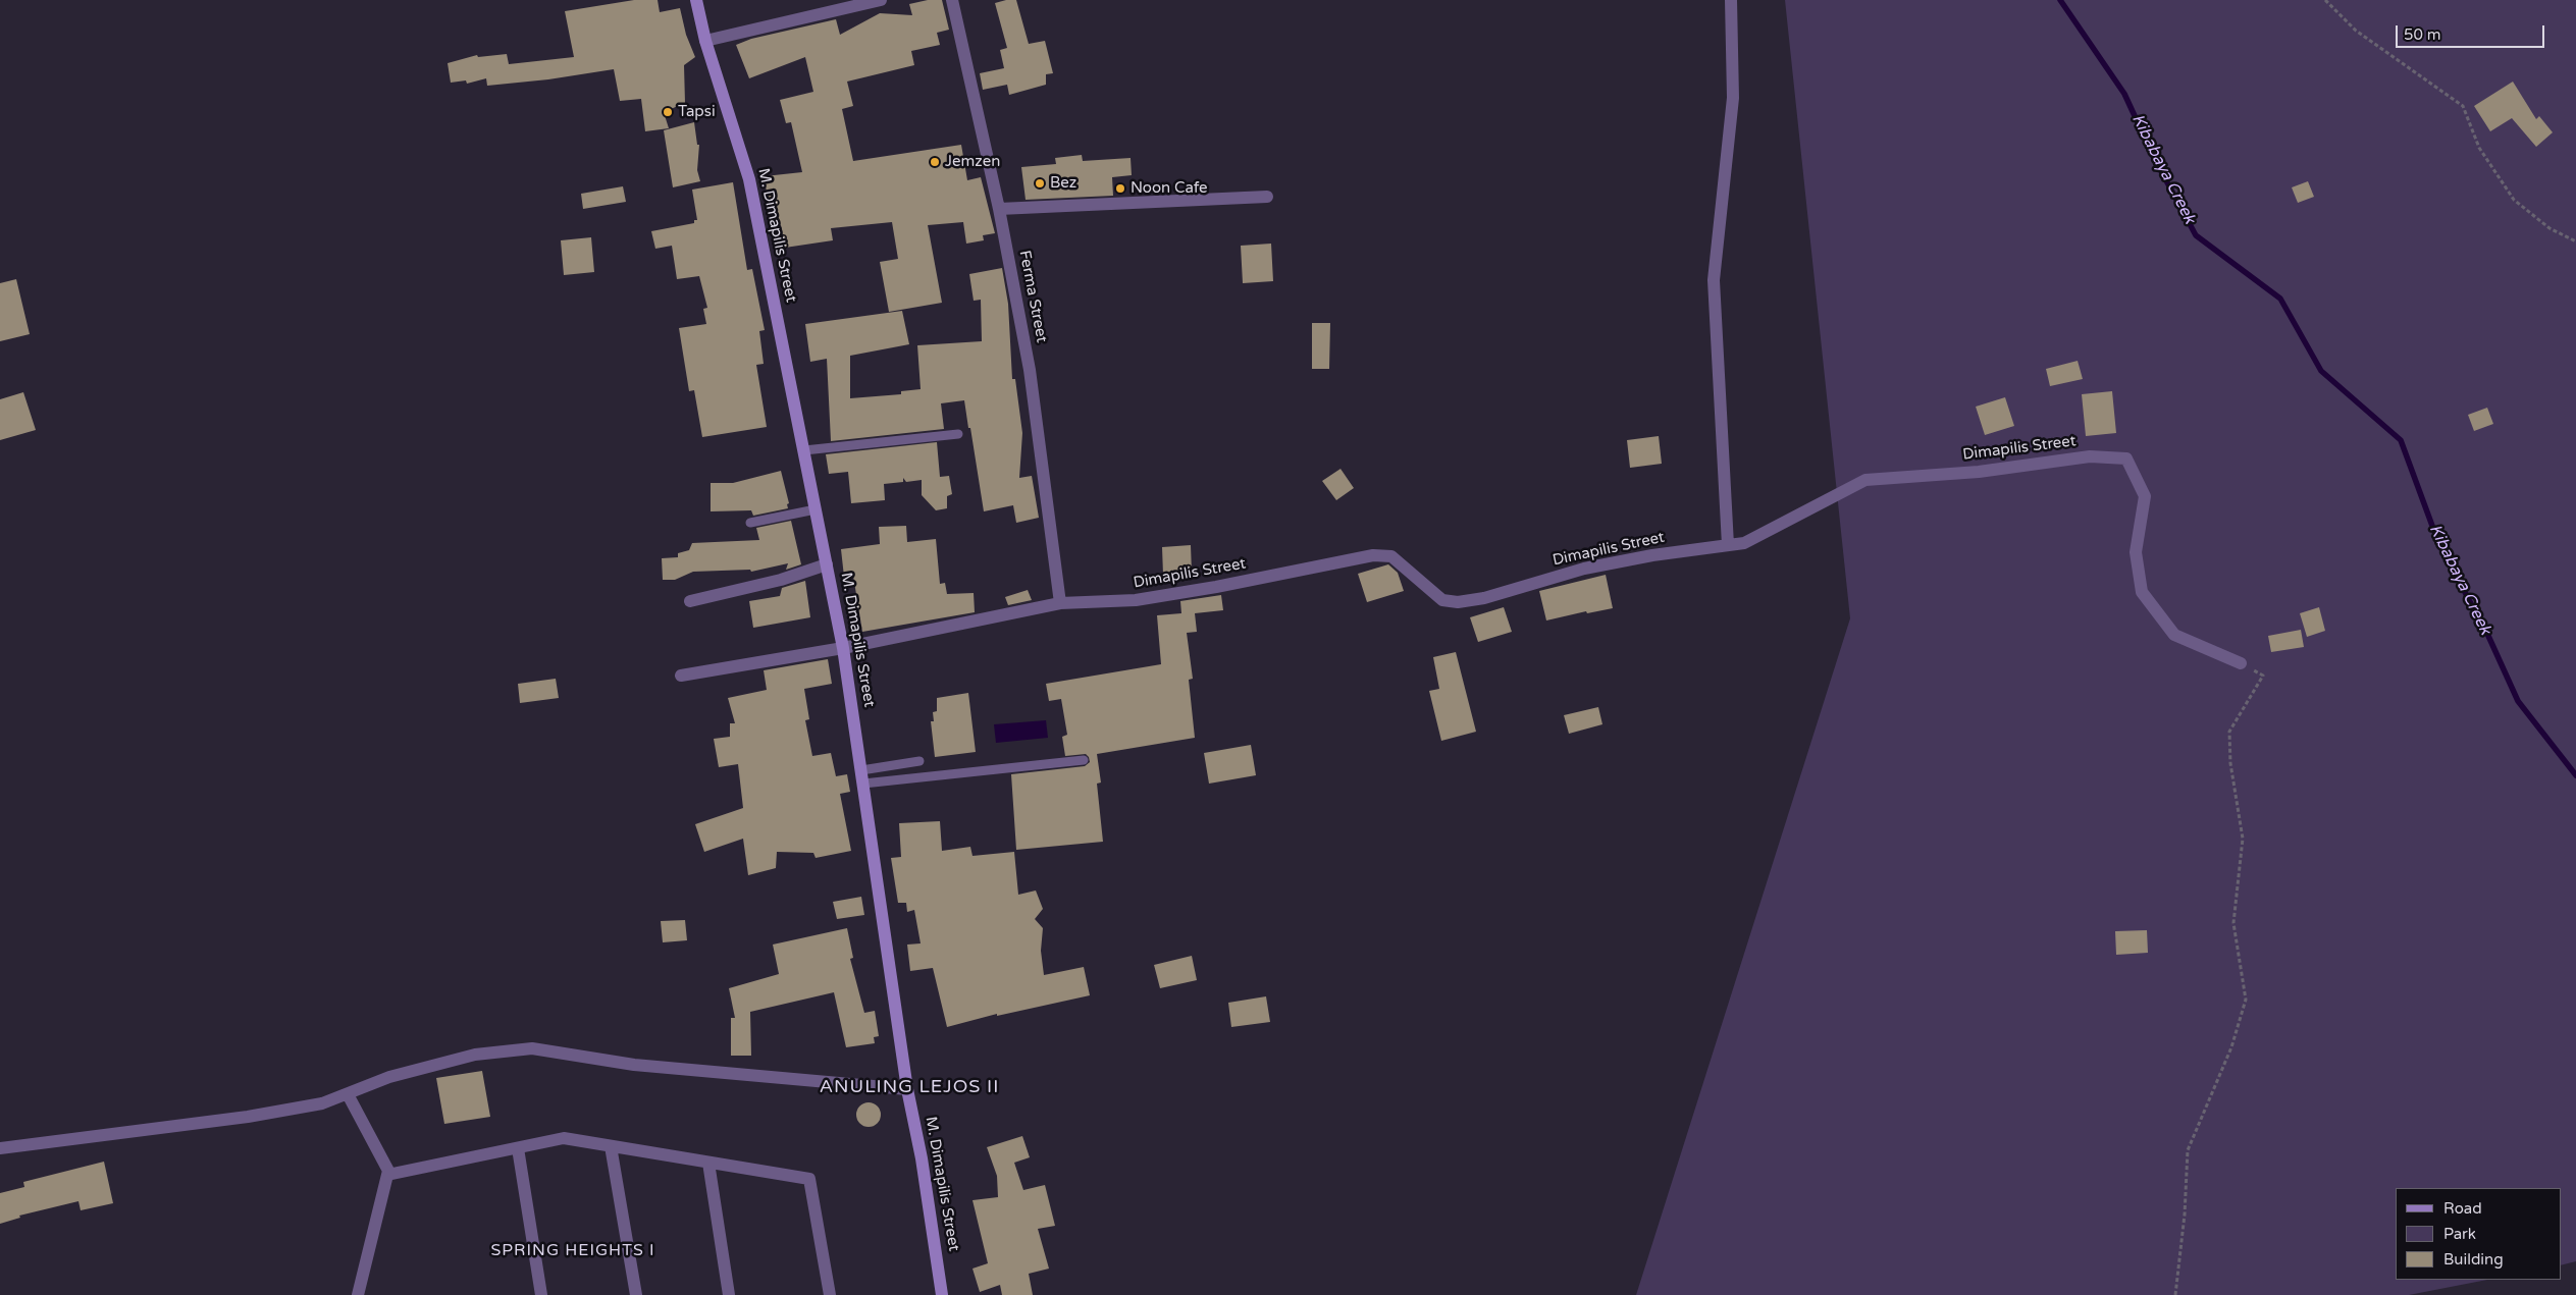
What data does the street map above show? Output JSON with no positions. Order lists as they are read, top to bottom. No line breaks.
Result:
{"streets":{"main road":["M. Dimapilis Street"],"street":["Ferma Street","Dimapilis Street"]},"crossings":[["M. Dimapilis Street","Dimapilis Street"],["Ferma Street","Dimapilis Street"]],"districts":["ANULING LEJOS II","SPRING HEIGHTS I"],"water":["Kibabaya Creek"],"places":["Tapsi","Jemzen","Bez","Noon Cafe"],"legend":["Road","Park","Building"],"scale_bar":"50 m"}
